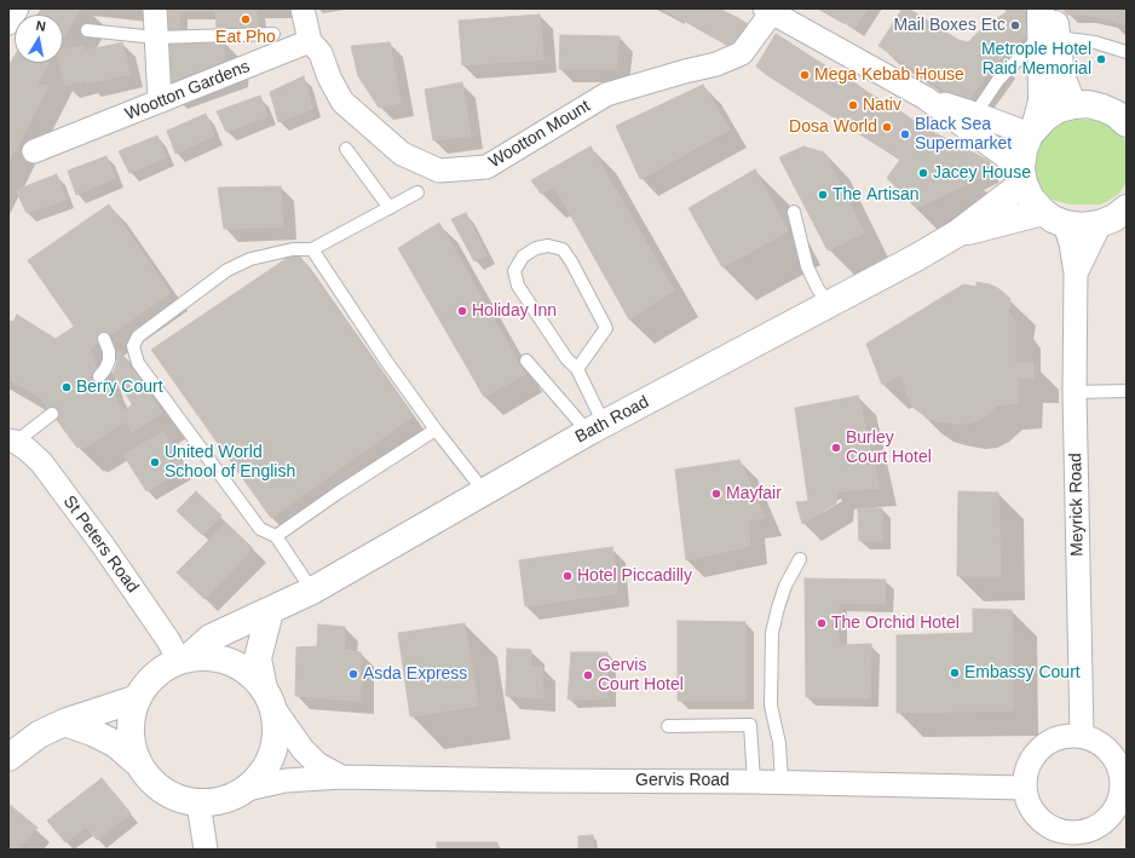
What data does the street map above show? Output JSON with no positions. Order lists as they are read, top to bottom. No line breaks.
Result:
{"streets":{"main road":["Bath Road"],"street":["Wootton Gardens","Wootton Mount","Meyrick Road","St Peters Road","Gervis Road"]},"crossings":[["Wootton Gardens","Wootton Mount"],["Bath Road","Meyrick Road"],["Bath Road","St Peters Road"],["Bath Road","Gervis Road"],["Meyrick Road","Gervis Road"],["St Peters Road","Gervis Road"]],"places":["Eat Pho","Mail Boxes Etc","Metrople Hotel Raid Memorial","Mega Kebab House","Nativ","Dosa World","Black Sea Supermarket","Jacey House","The Artisan","Holiday Inn","Berry Court","Burley Court Hotel","United World School of English","Mayfair","Hotel Piccadilly","The Orchid Hotel","Embassy Court","Asda Express","Gervis Court Hotel"],"north":"top"}
